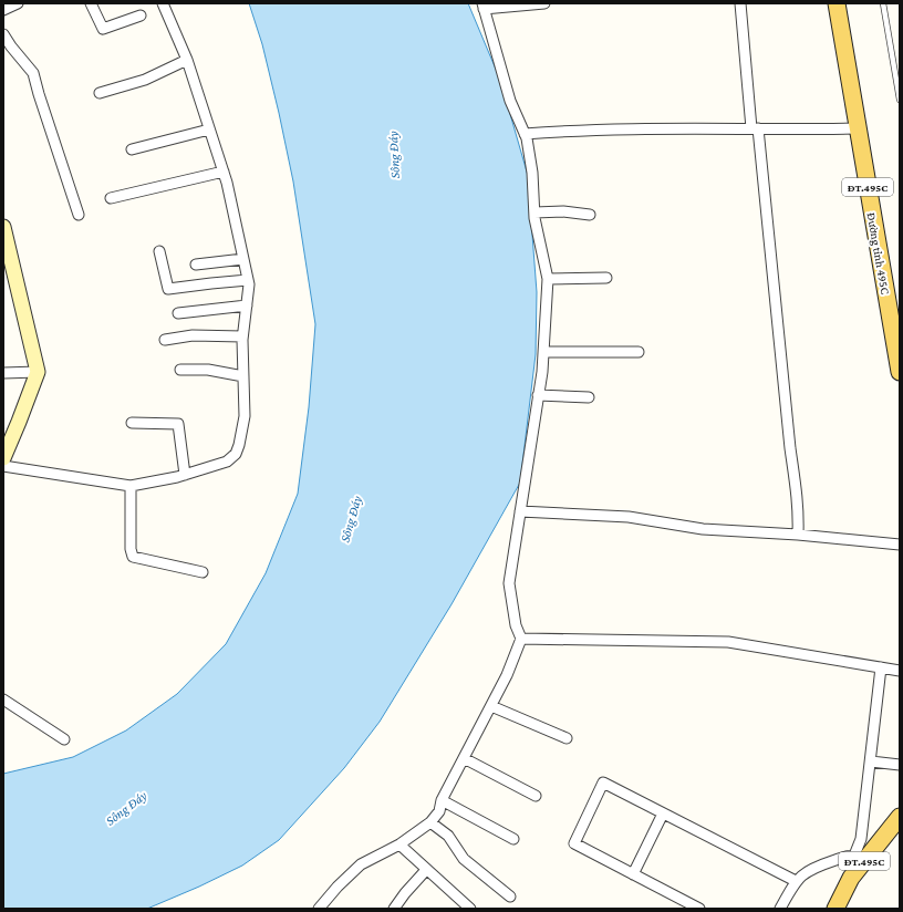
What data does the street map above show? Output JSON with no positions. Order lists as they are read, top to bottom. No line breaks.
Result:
{"streets":{"main road":["ĐT.495C","Đường tỉnh 495C"]},"water":["Sông Đáy"]}
